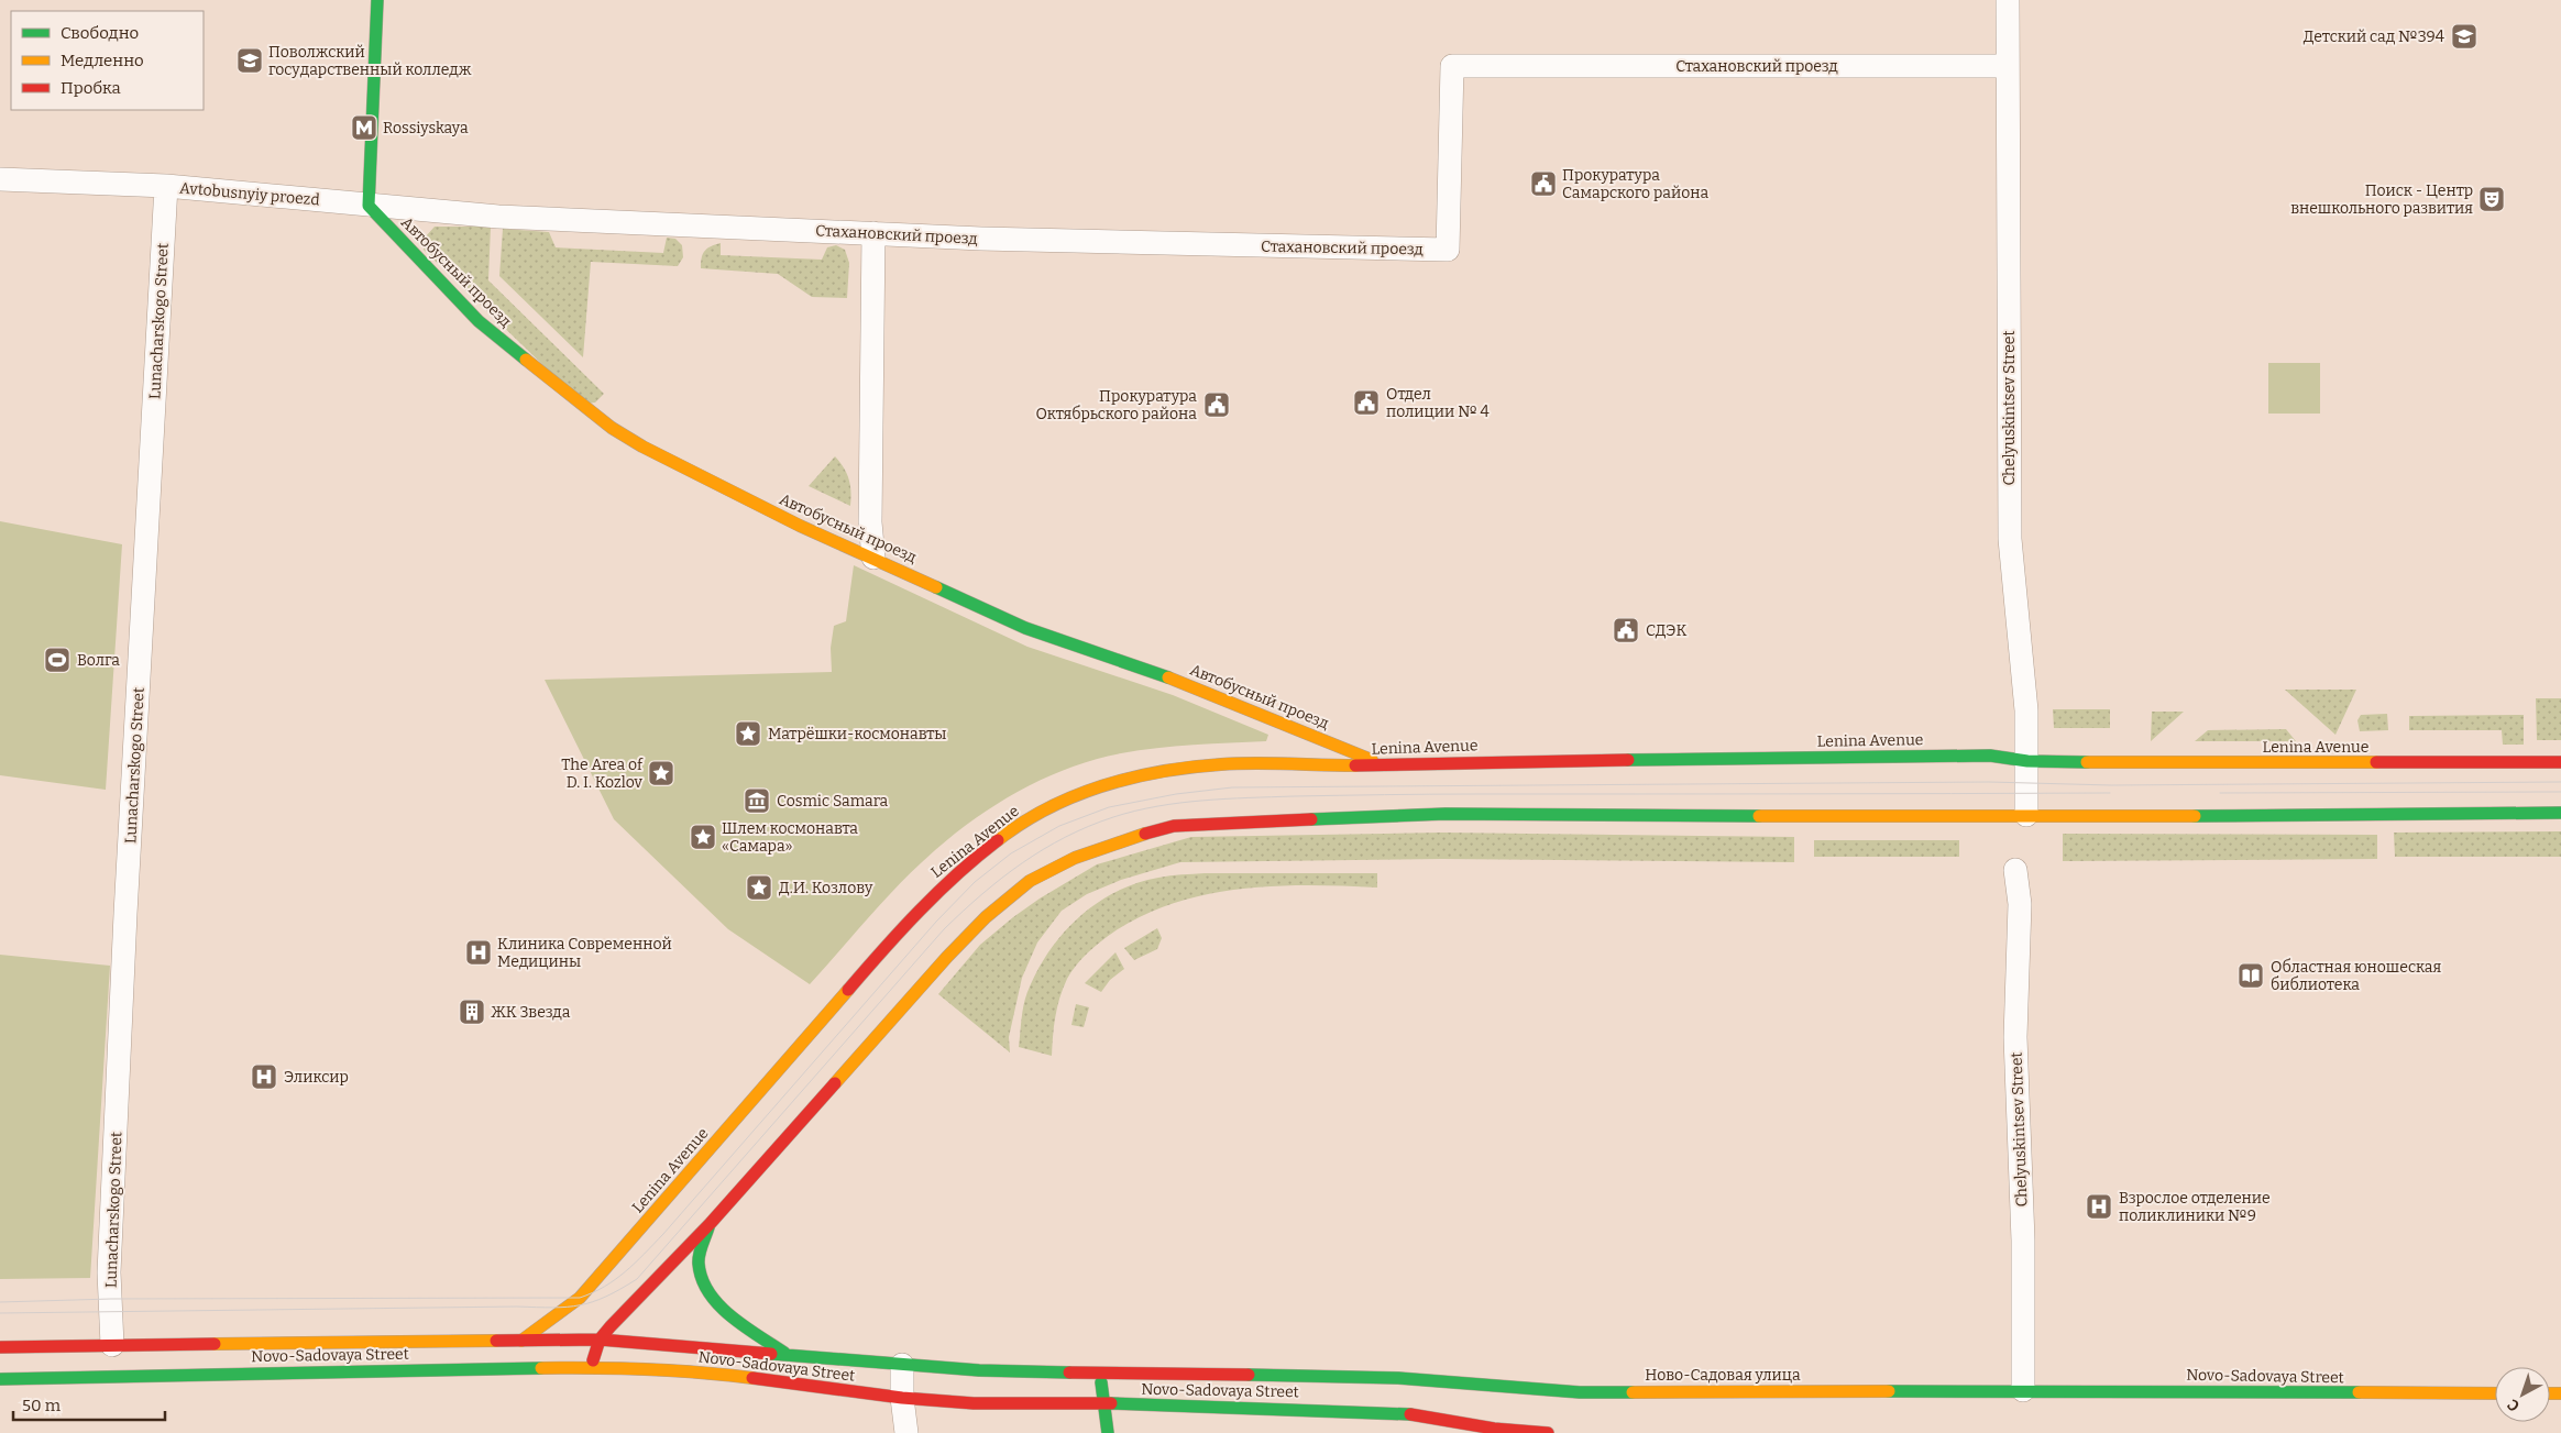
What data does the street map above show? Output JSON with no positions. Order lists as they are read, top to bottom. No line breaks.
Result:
{"streets":{"main road":["Автобусный проезд","Lenina Avenue","Novo-Sadovaya Street","Ново-Садовая улица"],"street":["Стахановский проезд","Avtobusnyiy proezd","Lunacharskogo Street","Chelyuskintsev Street"]},"crossings":[["Стахановский проезд","Avtobusnyiy proezd"],["Стахановский проезд","Chelyuskintsev Street"],["Avtobusnyiy proezd","Автобусный проезд"],["Avtobusnyiy proezd","Lunacharskogo Street"],["Автобусный проезд","Lenina Avenue"],["Lunacharskogo Street","Novo-Sadovaya Street"],["Chelyuskintsev Street","Lenina Avenue"],["Chelyuskintsev Street","Novo-Sadovaya Street"],["Chelyuskintsev Street","Ново-Садовая улица"],["Lenina Avenue","Novo-Sadovaya Street"],["Novo-Sadovaya Street","Ново-Садовая улица"]],"places":{"school or university":["Детский сад №394","Поволжский государственный колледж"],"metro station":["Rossiyskaya"],"public building":["Прокуратура Самарского района","Отдел полиции № 4","Прокуратура Октябрьского района","СДЭК"],"theatre":["Поиск - Центр внешкольного развития"],"sports":["Волга"],"place":["Матрёшки-космонавты","The Area of D. I. Kozlov","Шлем космонавта «Самара»","Д.И. Козлову"],"museum":["Cosmic Samara"],"hospital":["Клиника Современной Медицины","Эликсир","Взрослое отделение поликлиники №9"],"library":["Областная юношеская библиотека"],"building":["ЖК Звезда"]},"legend":["Свободно","Медленно","Пробка"],"scale_bar":"50 m","north":"bottom left"}
